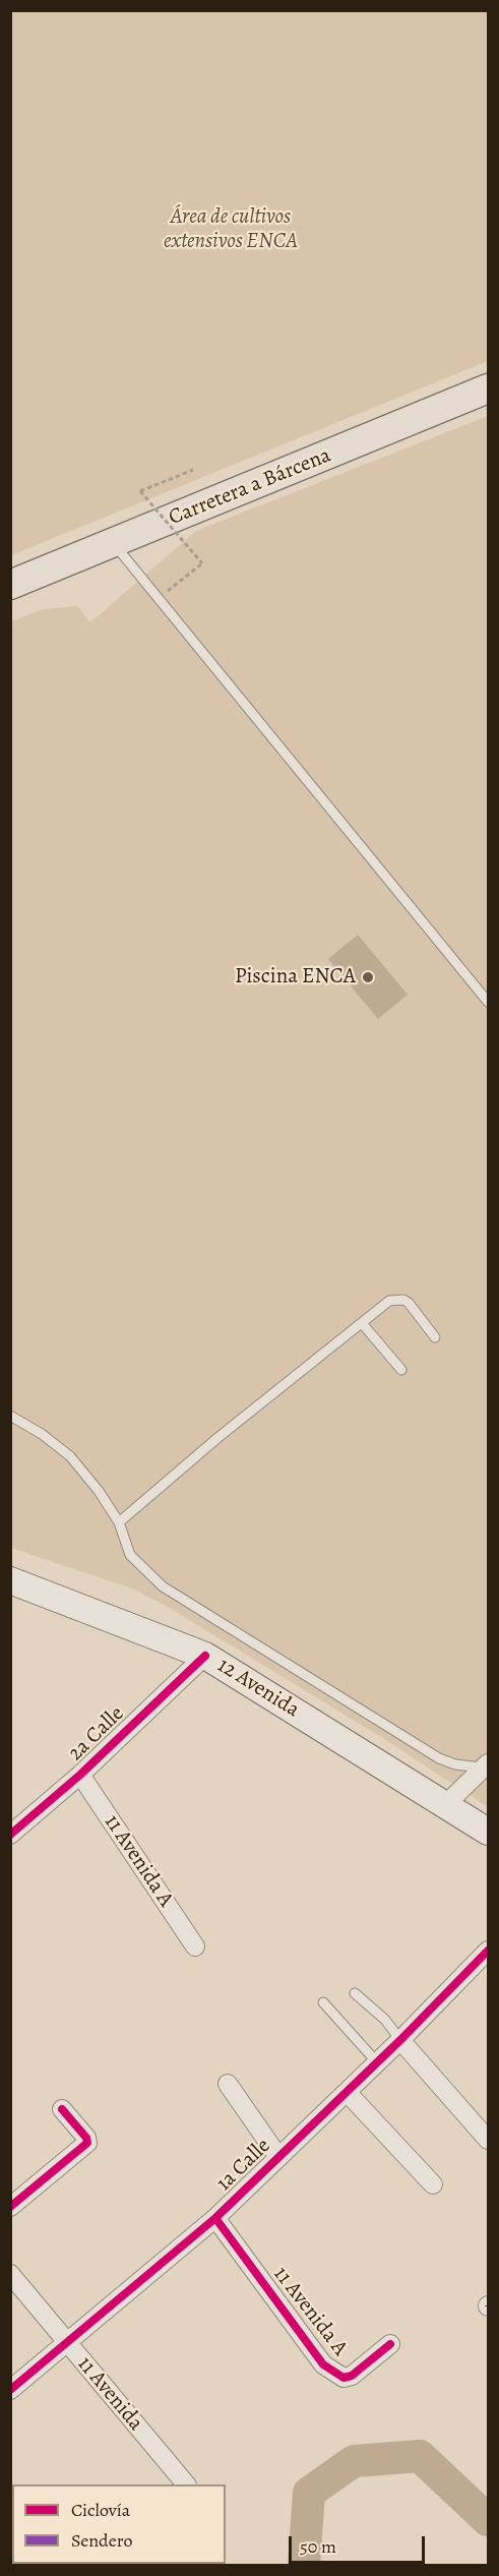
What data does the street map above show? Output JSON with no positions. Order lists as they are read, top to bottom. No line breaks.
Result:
{"streets":{"main road":["Carretera a Bárcena","12 Avenida"],"street":["2a Calle","11 Avenida A","1a Calle","11 Avenida"]},"crossings":[["12 Avenida","2a Calle"],["2a Calle","11 Avenida A"],["11 Avenida A","1a Calle"],["1a Calle","11 Avenida"]],"parks":["Área de cultivos extensivos ENCA"],"places":["Piscina ENCA"],"legend":["Ciclovía","Sendero"],"scale_bar":"50 m"}
